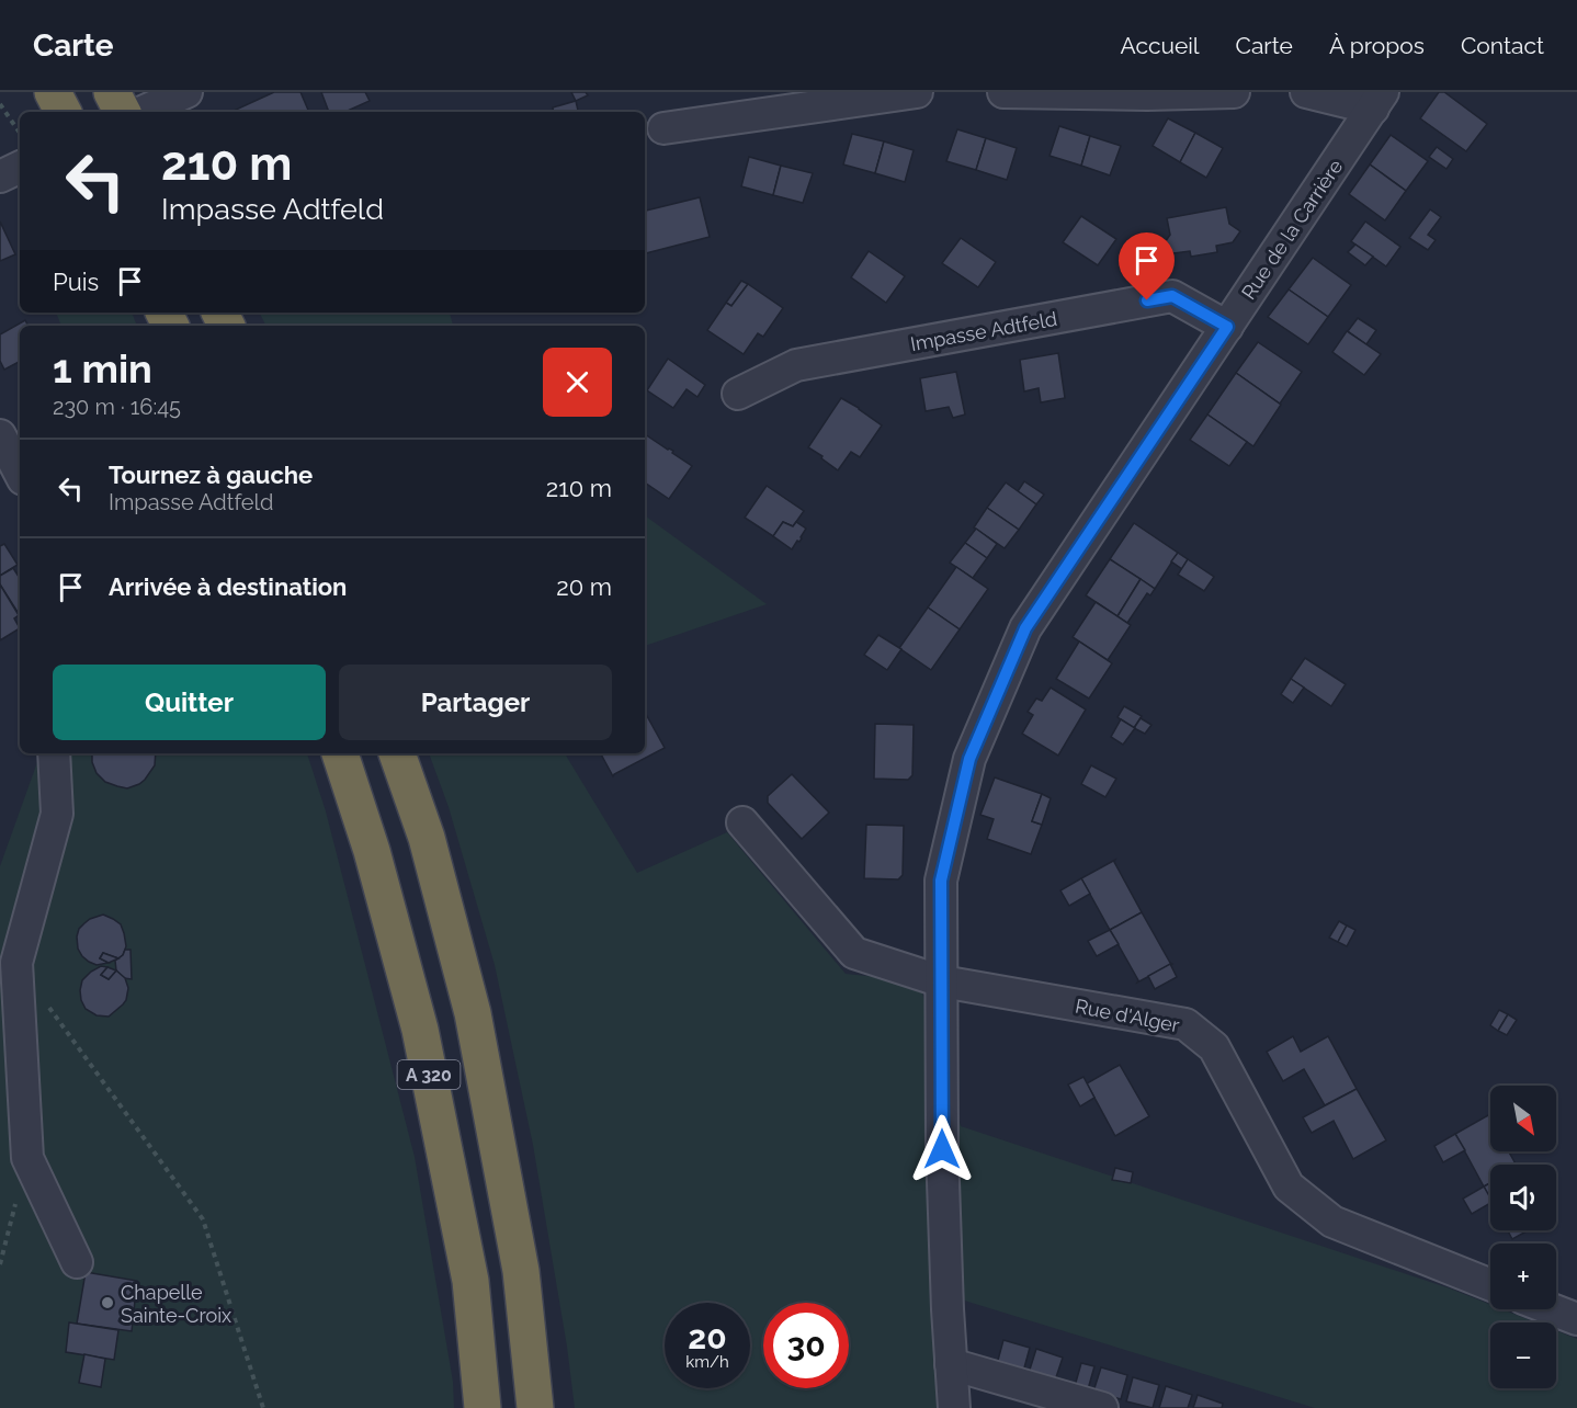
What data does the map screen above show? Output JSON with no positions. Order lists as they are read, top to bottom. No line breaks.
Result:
{"streets":{"highway":["A 320"],"street":["Rue de la Carrière","Impasse Adtfeld","Rue d'Alger"]},"crossings":[["Rue de la Carrière","Impasse Adtfeld"],["Rue de la Carrière","Rue d'Alger"]],"places":["Chapelle Sainte-Croix"],"north":"bottom right","page":{"header":"Carte","nav":["Accueil","Carte","À propos","Contact"],"turn":["210 m","Impasse Adtfeld"],"then":"Puis","heading":["1 min","230 m · 16:45"],"list":[{"name":"Tournez à gauche","note":"Impasse Adtfeld","value":"210 m"},{"name":"Arrivée à destination","value":"20 m"}],"buttons":["Quitter","Partager"],"map_buttons":["+","−"],"speed":"20 km/h","limit":"30"}}
